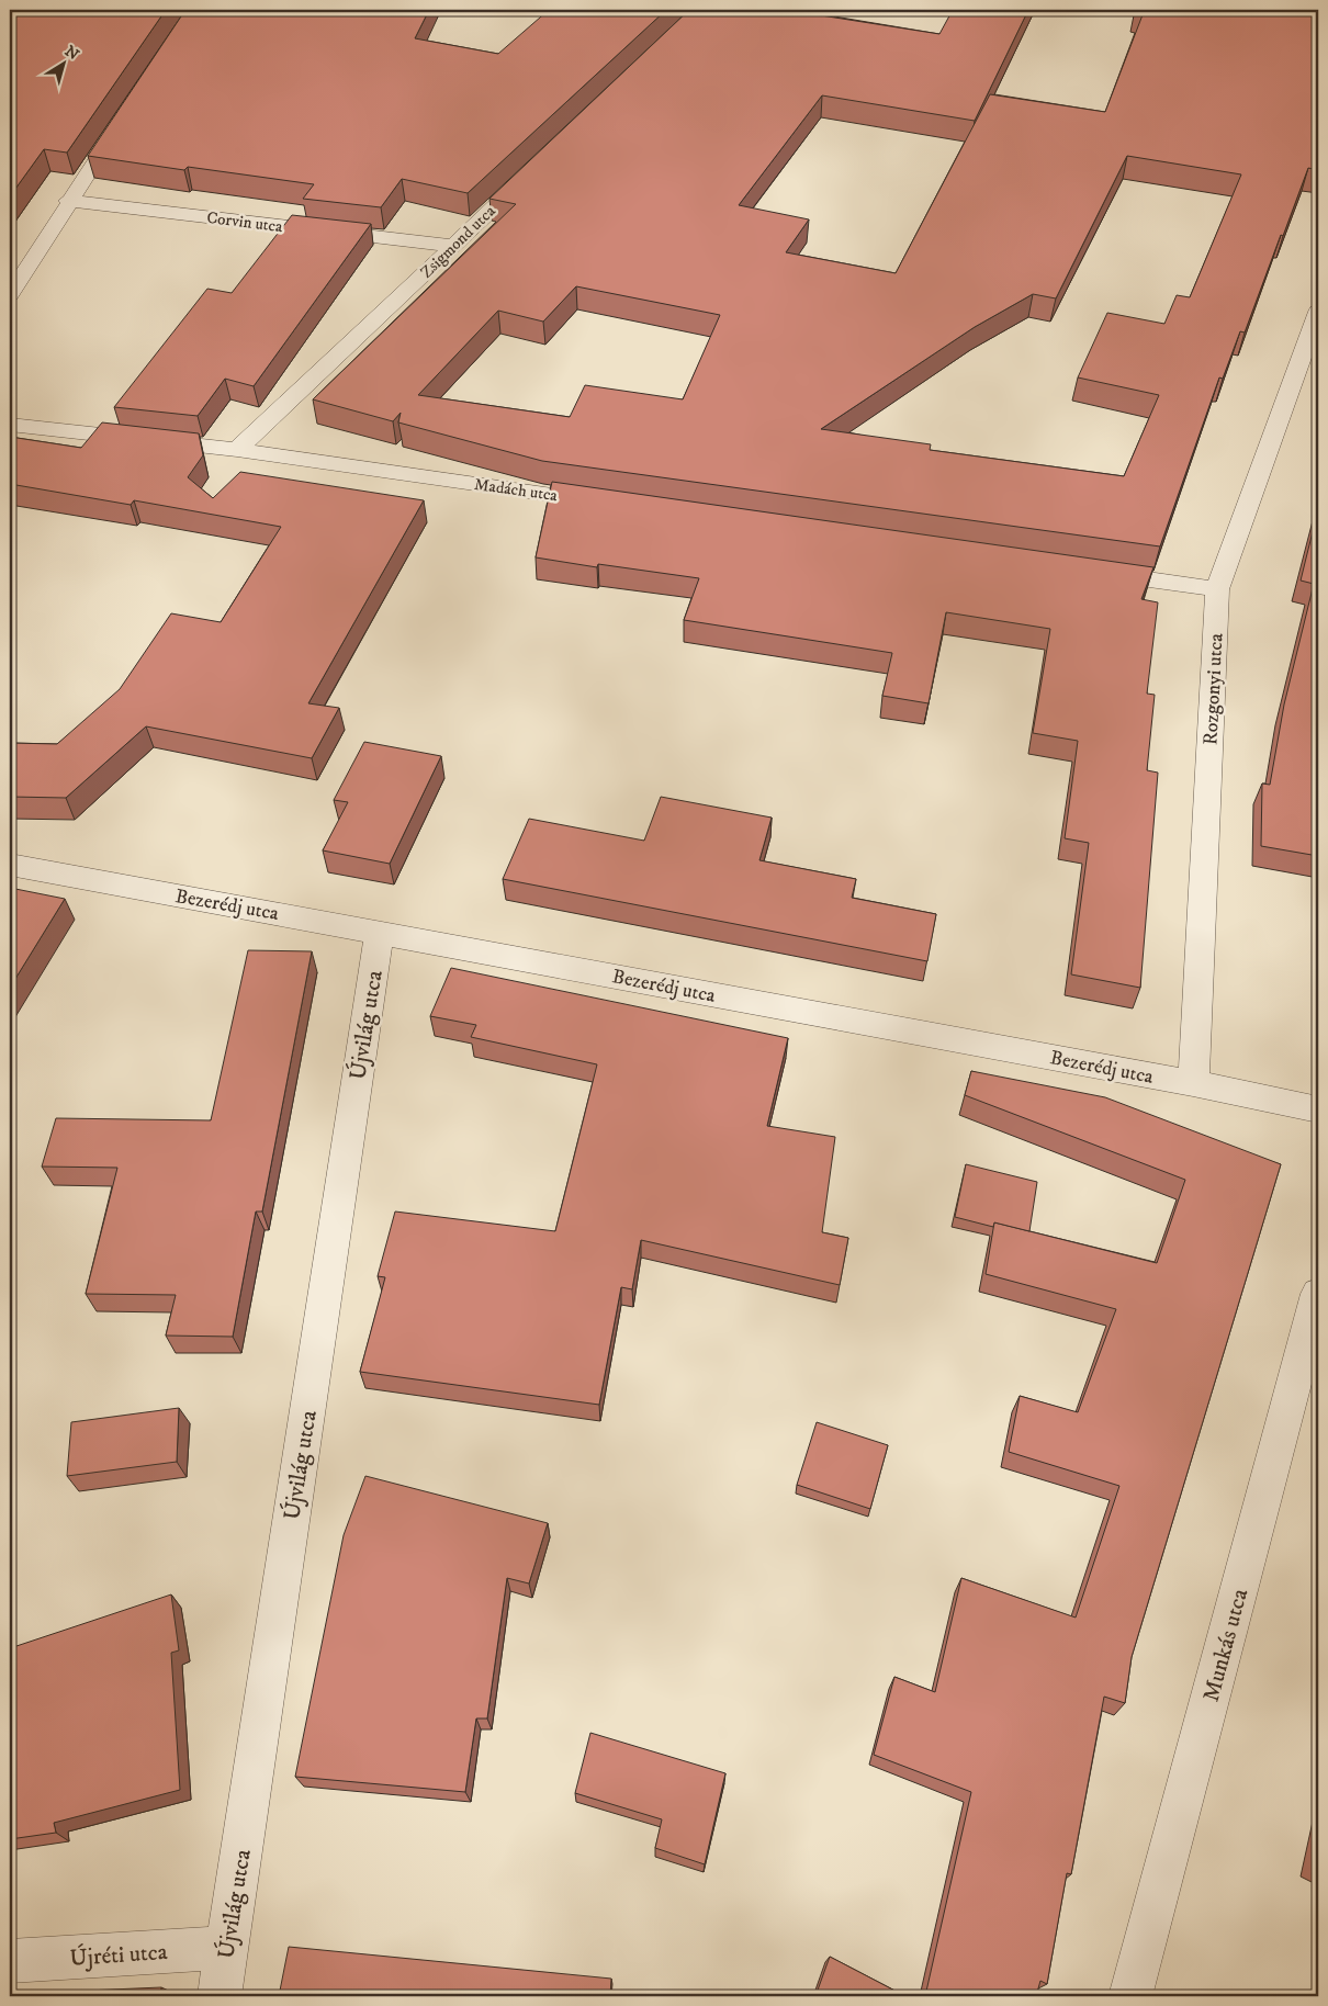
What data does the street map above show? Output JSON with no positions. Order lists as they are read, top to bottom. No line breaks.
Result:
{"streets":{"street":["Corvin utca","Zsigmond utca","Madách utca","Rozgonyi utca","Bezerédj utca","Újvilág utca","Munkás utca","Újréti utca"]},"crossings":[["Corvin utca","Zsigmond utca"],["Zsigmond utca","Madách utca"],["Rozgonyi utca","Bezerédj utca"],["Bezerédj utca","Újvilág utca"],["Újvilág utca","Újréti utca"]],"north":"top right"}
